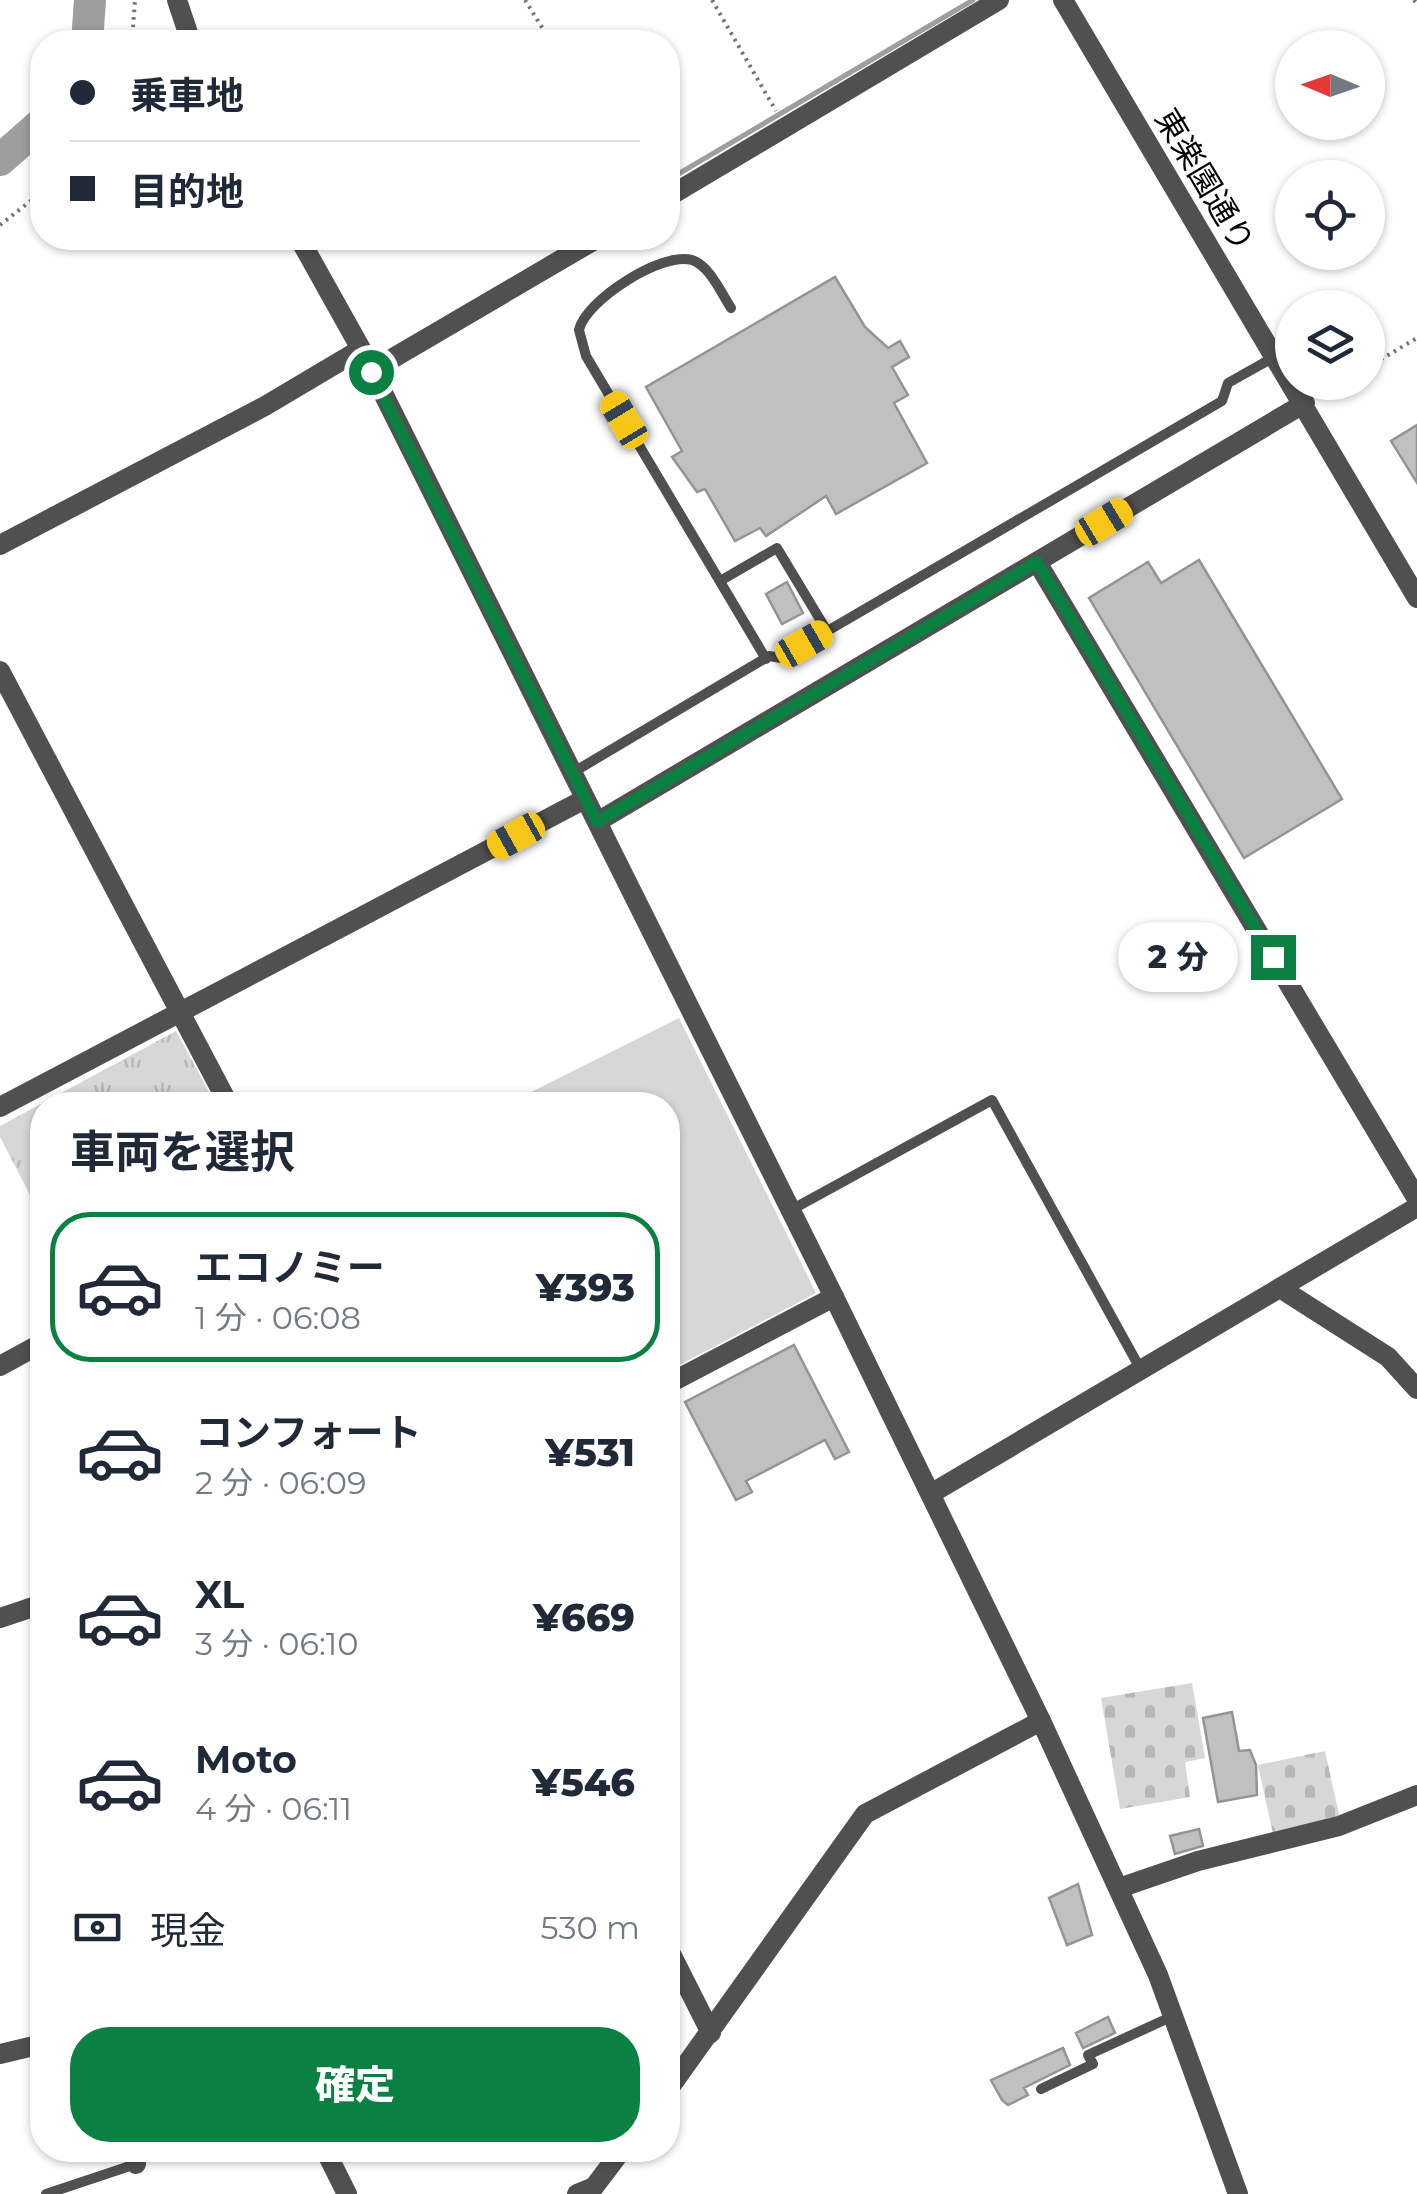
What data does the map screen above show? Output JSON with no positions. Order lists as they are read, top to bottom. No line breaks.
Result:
{"streets":{"street":["東楽園通り"]},"north":"left","page":{"banner":["乗車地","目的地"],"bubble":"2 分","heading":"車両を選択","list":[{"name":"エコノミー","note":"1 分 · 06:08","value":"¥393"},{"name":"コンフォート","note":"2 分 · 06:09","value":"¥531"},{"name":"XL","note":"3 分 · 06:10","value":"¥669"},{"name":"Moto","note":"4 分 · 06:11","value":"¥546"}],"pay":["現金","530 m"],"buttons":"確定"}}
